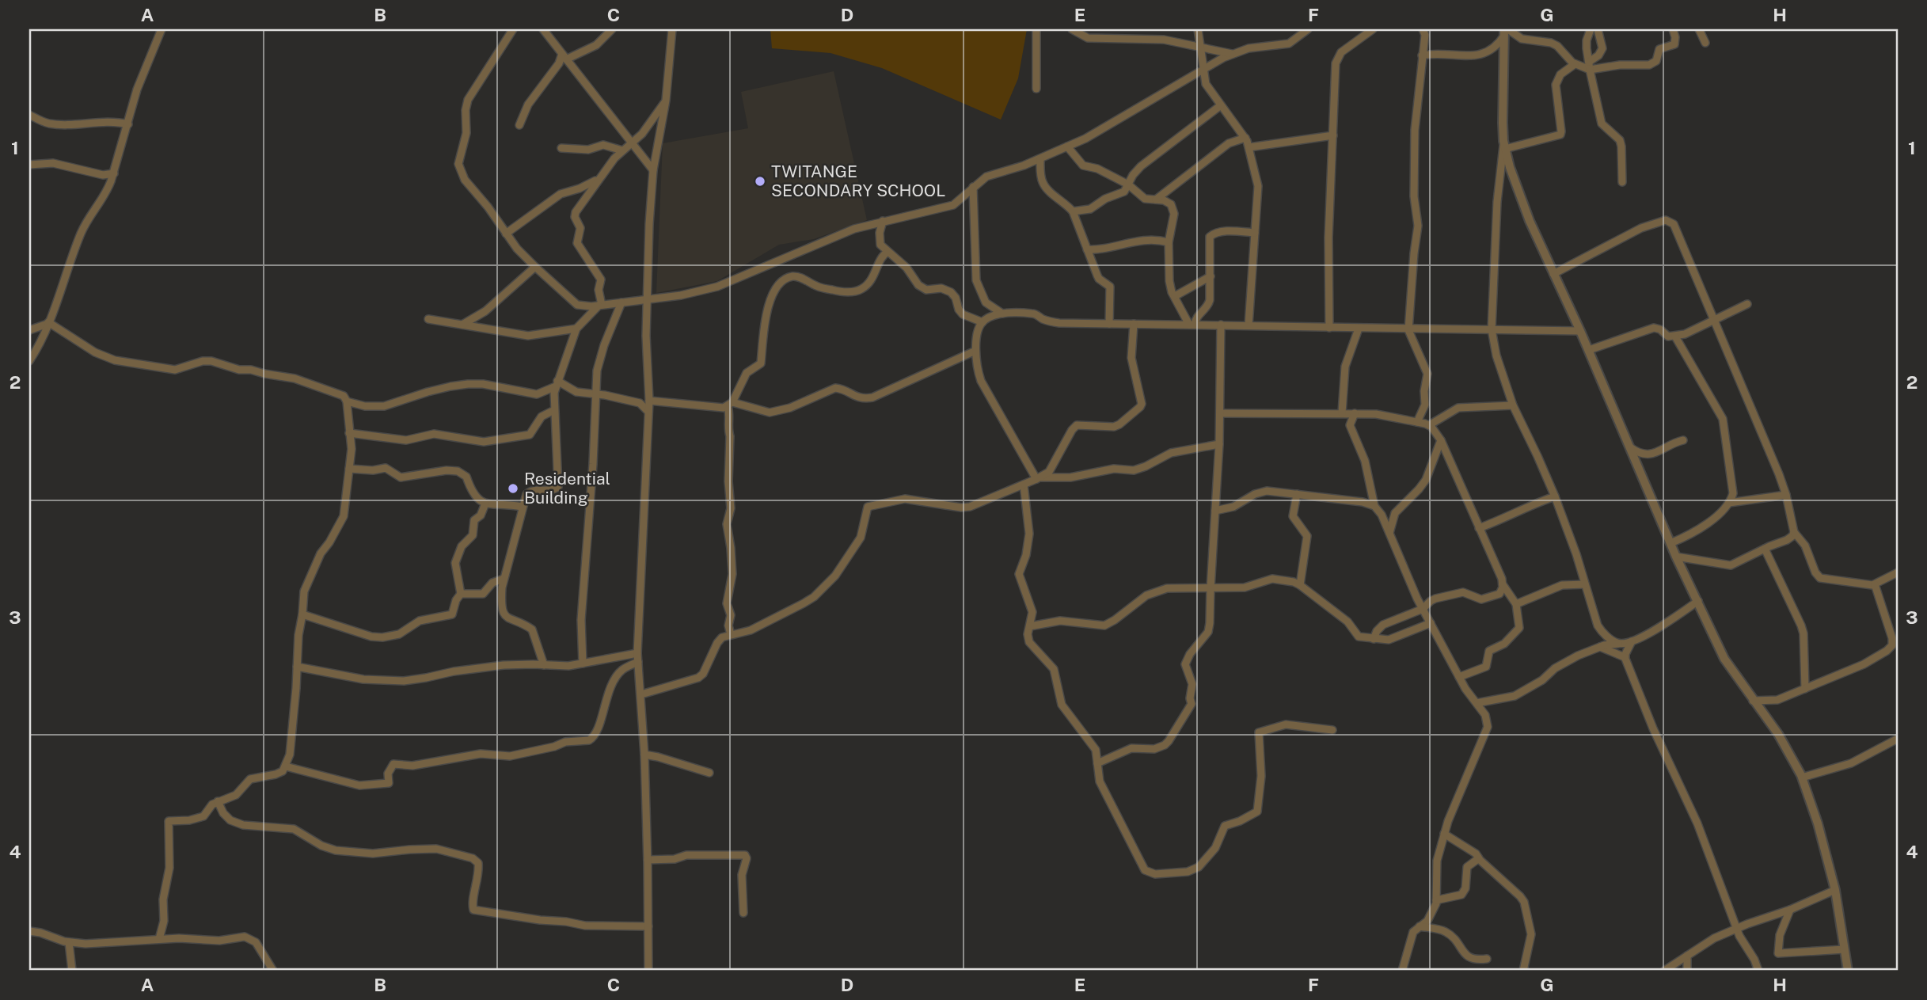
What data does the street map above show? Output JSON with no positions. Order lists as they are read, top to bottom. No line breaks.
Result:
{"places":["TWITANGE SECONDARY SCHOOL","Residential Building"],"grid":{"columns":["A","B","C","D","E","F","G","H"],"rows":["1","2","3","4"]}}
